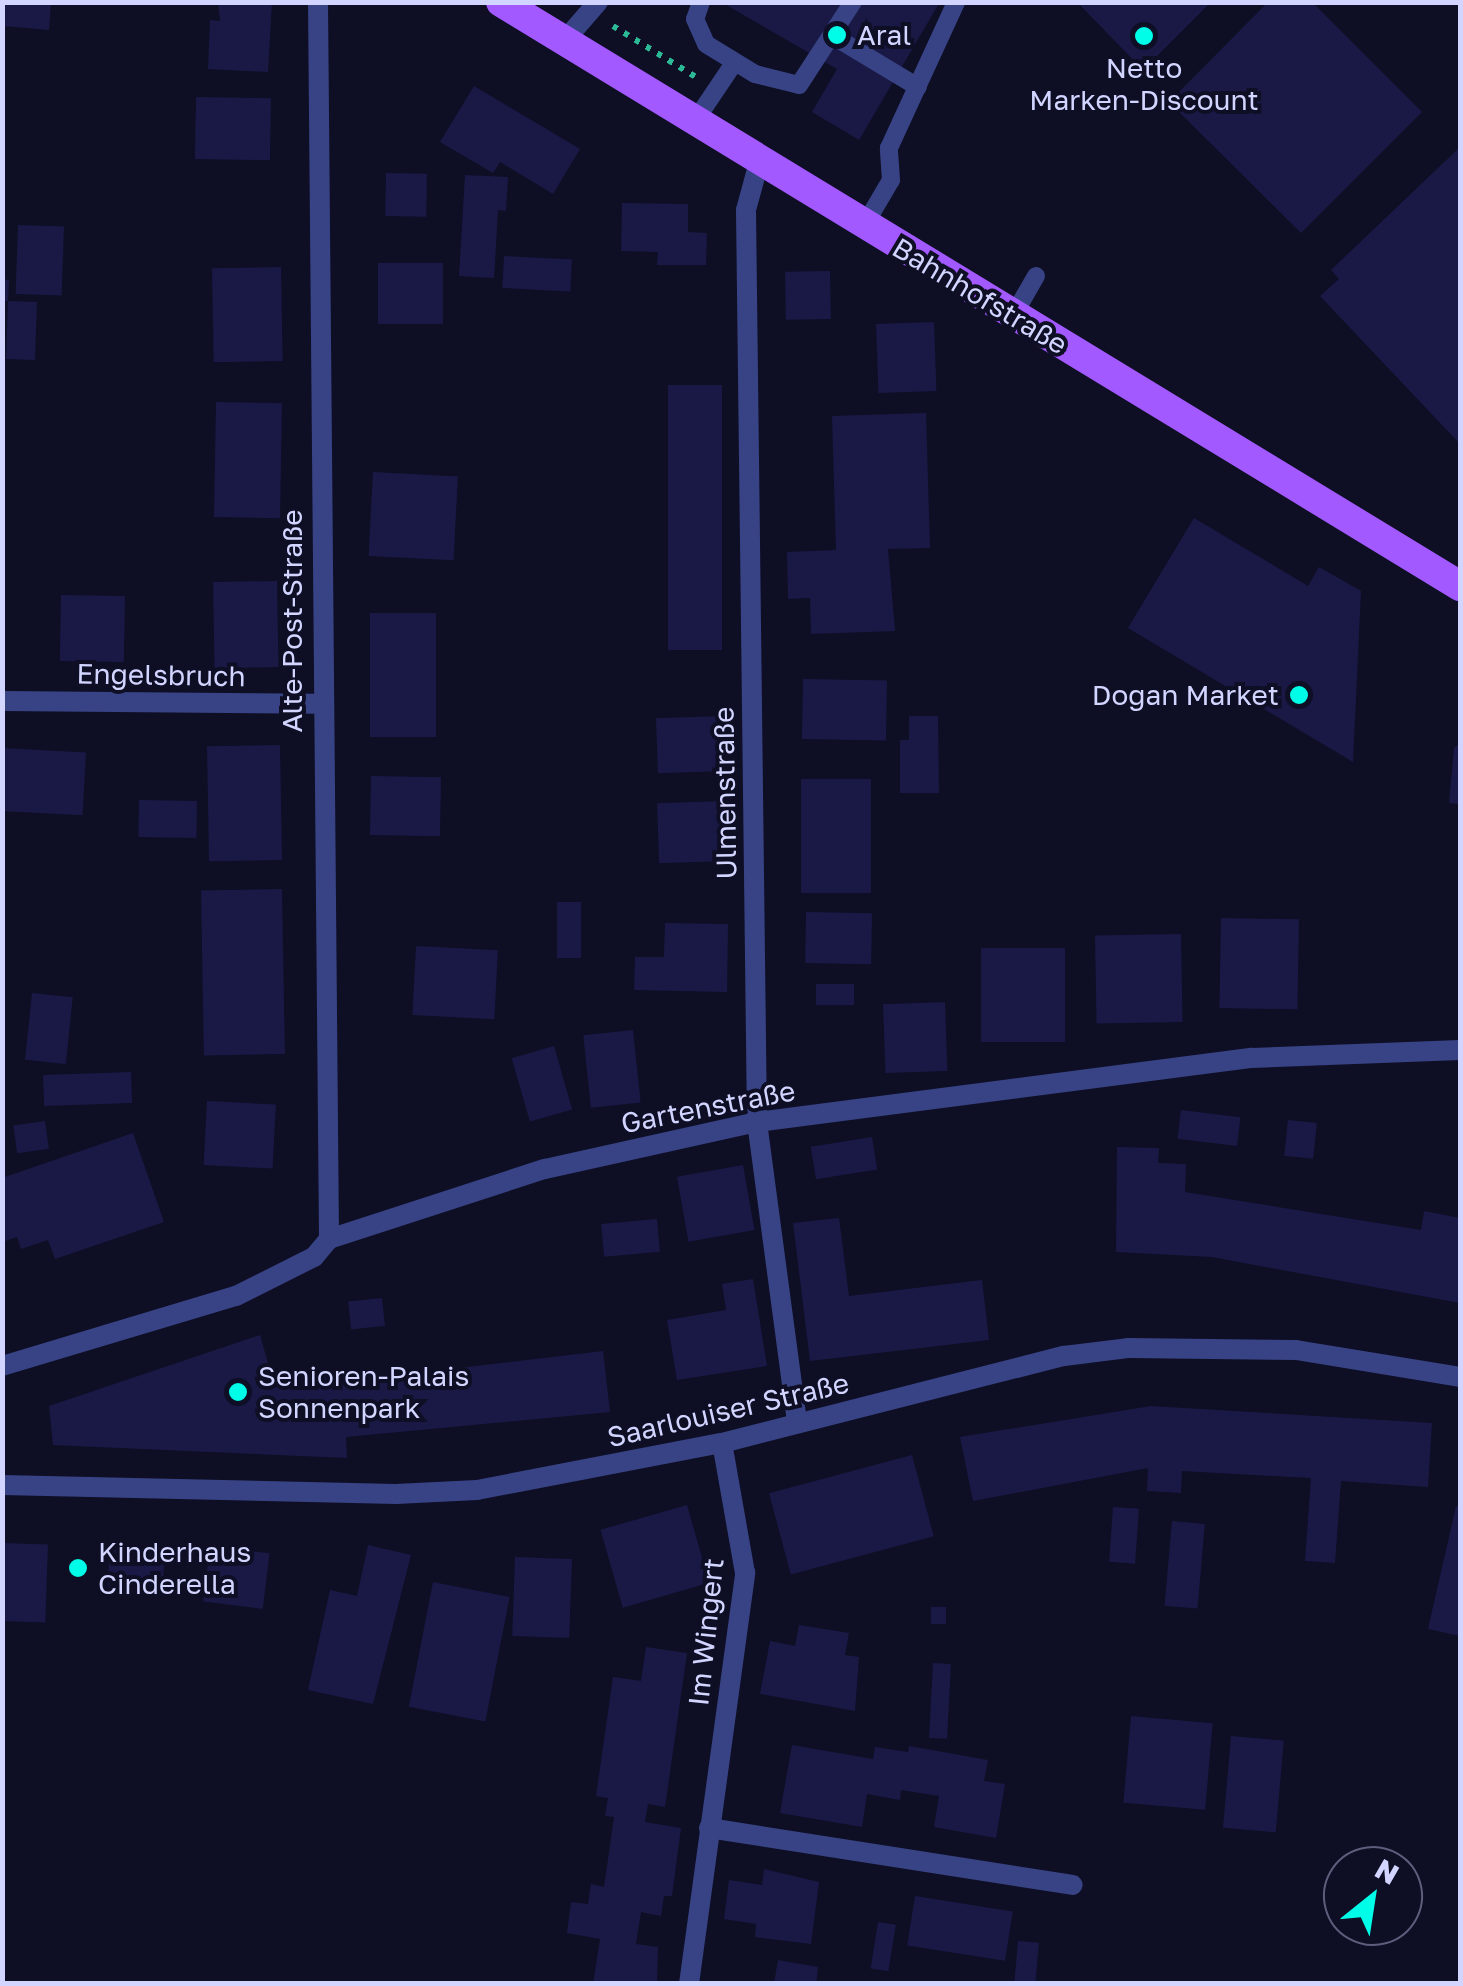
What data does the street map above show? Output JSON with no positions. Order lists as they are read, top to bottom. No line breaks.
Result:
{"streets":{"main road":["Bahnhofstraße"],"street":["Alte-Post-Straße","Engelsbruch","Ulmenstraße","Gartenstraße","Saarlouiser Straße","Im Wingert"]},"crossings":[["Bahnhofstraße","Ulmenstraße"],["Alte-Post-Straße","Engelsbruch"],["Alte-Post-Straße","Gartenstraße"],["Ulmenstraße","Gartenstraße"],["Ulmenstraße","Saarlouiser Straße"],["Saarlouiser Straße","Im Wingert"]],"places":["Aral","Netto Marken-Discount","Dogan Market","Senioren-Palais Sonnenpark","Kinderhaus Cinderella"],"north":"top right"}
